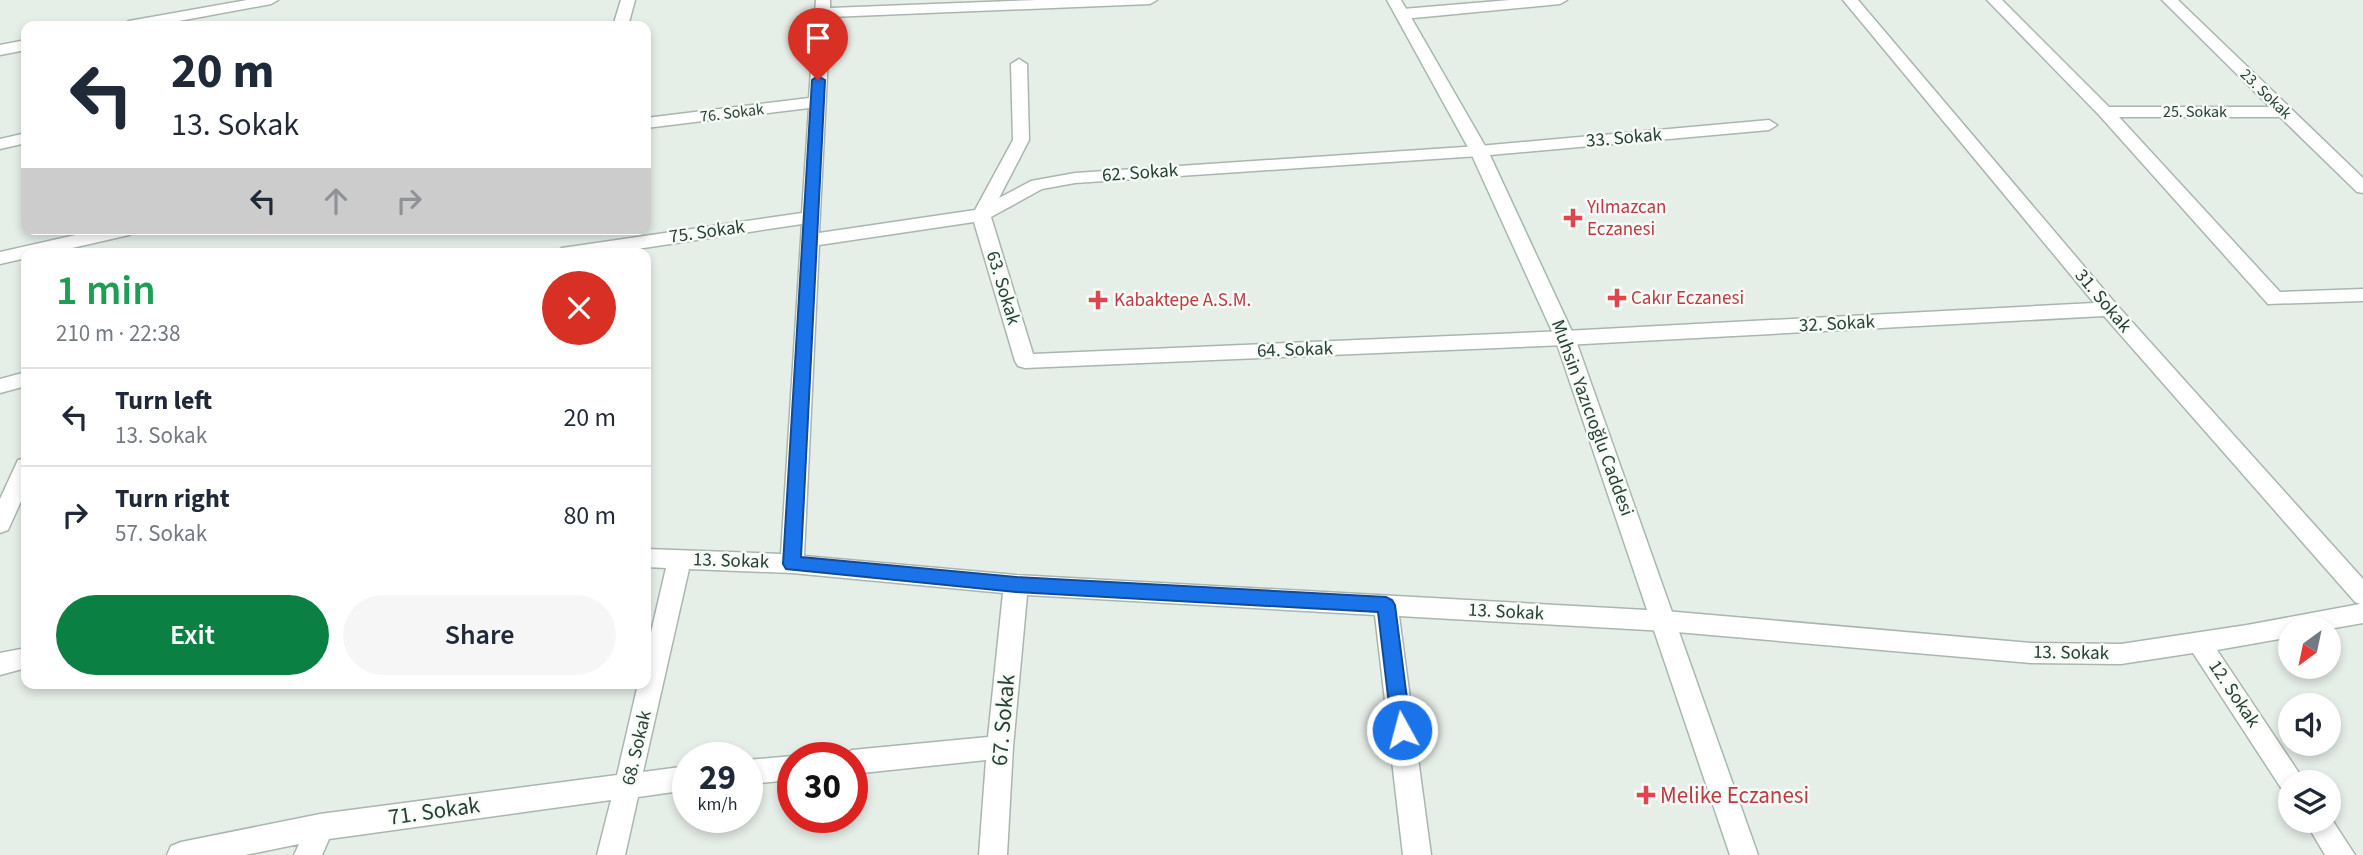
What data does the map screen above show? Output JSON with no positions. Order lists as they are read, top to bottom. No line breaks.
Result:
{"streets":{"street":["23. Sokak","25. Sokak","76. Sokak","33. Sokak","62. Sokak","75. Sokak","63. Sokak","31. Sokak","32. Sokak","64. Sokak","Muhsin Yazıcıoğlu Caddesi","13. Sokak","12. Sokak","67. Sokak","68. Sokak","71. Sokak"]},"crossings":[["23. Sokak","25. Sokak"],["33. Sokak","62. Sokak"],["33. Sokak","Muhsin Yazıcıoğlu Caddesi"],["62. Sokak","63. Sokak"],["62. Sokak","Muhsin Yazıcıoğlu Caddesi"],["63. Sokak","64. Sokak"],["31. Sokak","32. Sokak"],["32. Sokak","64. Sokak"],["32. Sokak","Muhsin Yazıcıoğlu Caddesi"],["64. Sokak","Muhsin Yazıcıoğlu Caddesi"],["Muhsin Yazıcıoğlu Caddesi","13. Sokak"],["13. Sokak","12. Sokak"],["13. Sokak","67. Sokak"],["13. Sokak","68. Sokak"],["68. Sokak","71. Sokak"]],"places":{"health":["Yılmazcan Eczanesi","Cakır Eczanesi","Kabaktepe A.S.M.","Melike Eczanesi"]},"north":"bottom left","page":{"turn":["20 m","13. Sokak"],"heading":["1 min","210 m · 22:38"],"list":[{"name":"Turn left","note":"13. Sokak","value":"20 m"},{"name":"Turn right","note":"57. Sokak","value":"80 m"}],"buttons":["Exit","Share"],"speed":"29 km/h","limit":"30"}}
